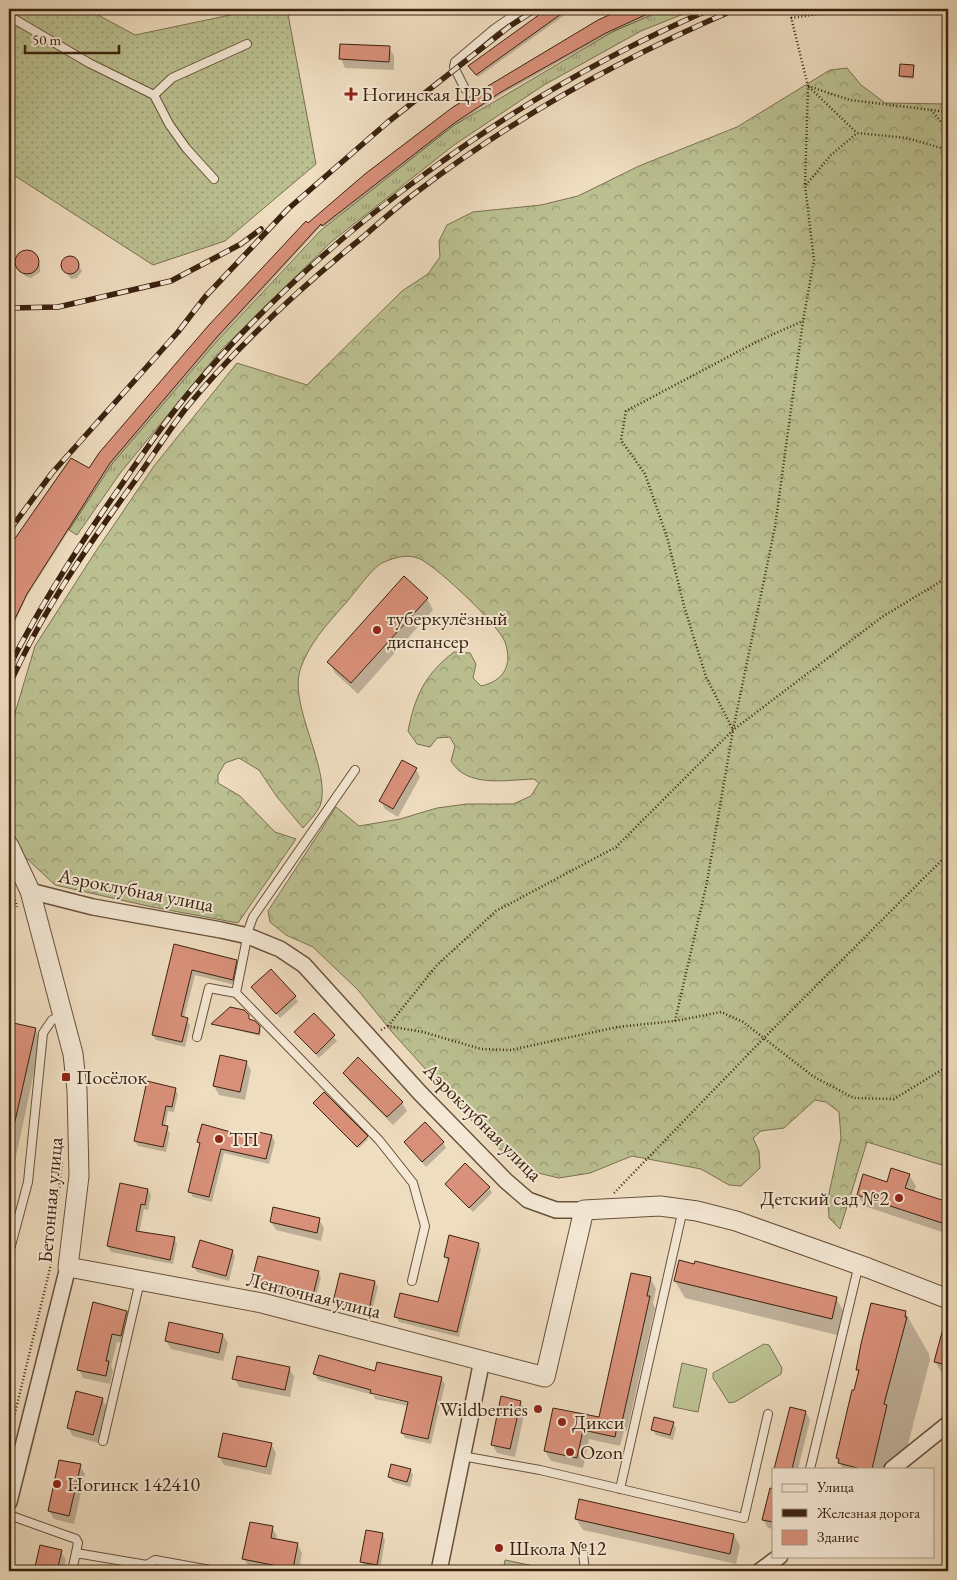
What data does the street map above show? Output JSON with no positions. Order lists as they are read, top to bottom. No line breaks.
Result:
{"streets":{"street":["Аэроклубная улица","Бетонная улица","Ленточная улица"]},"crossings":[["Аэроклубная улица","Бетонная улица"],["Аэроклубная улица","Ленточная улица"],["Бетонная улица","Ленточная улица"]],"places":{"health":["Ногинская ЦРБ"],"other":["туберкулёзный диспансер","ТП","Детский сад №2","Wildberries","Дикси","Ozon","Ногинск 142410","Школа №12"],"transit":["Посёлок"]},"legend":["Улица","Железная дорога","Здание"],"scale_bar":"50 m"}
